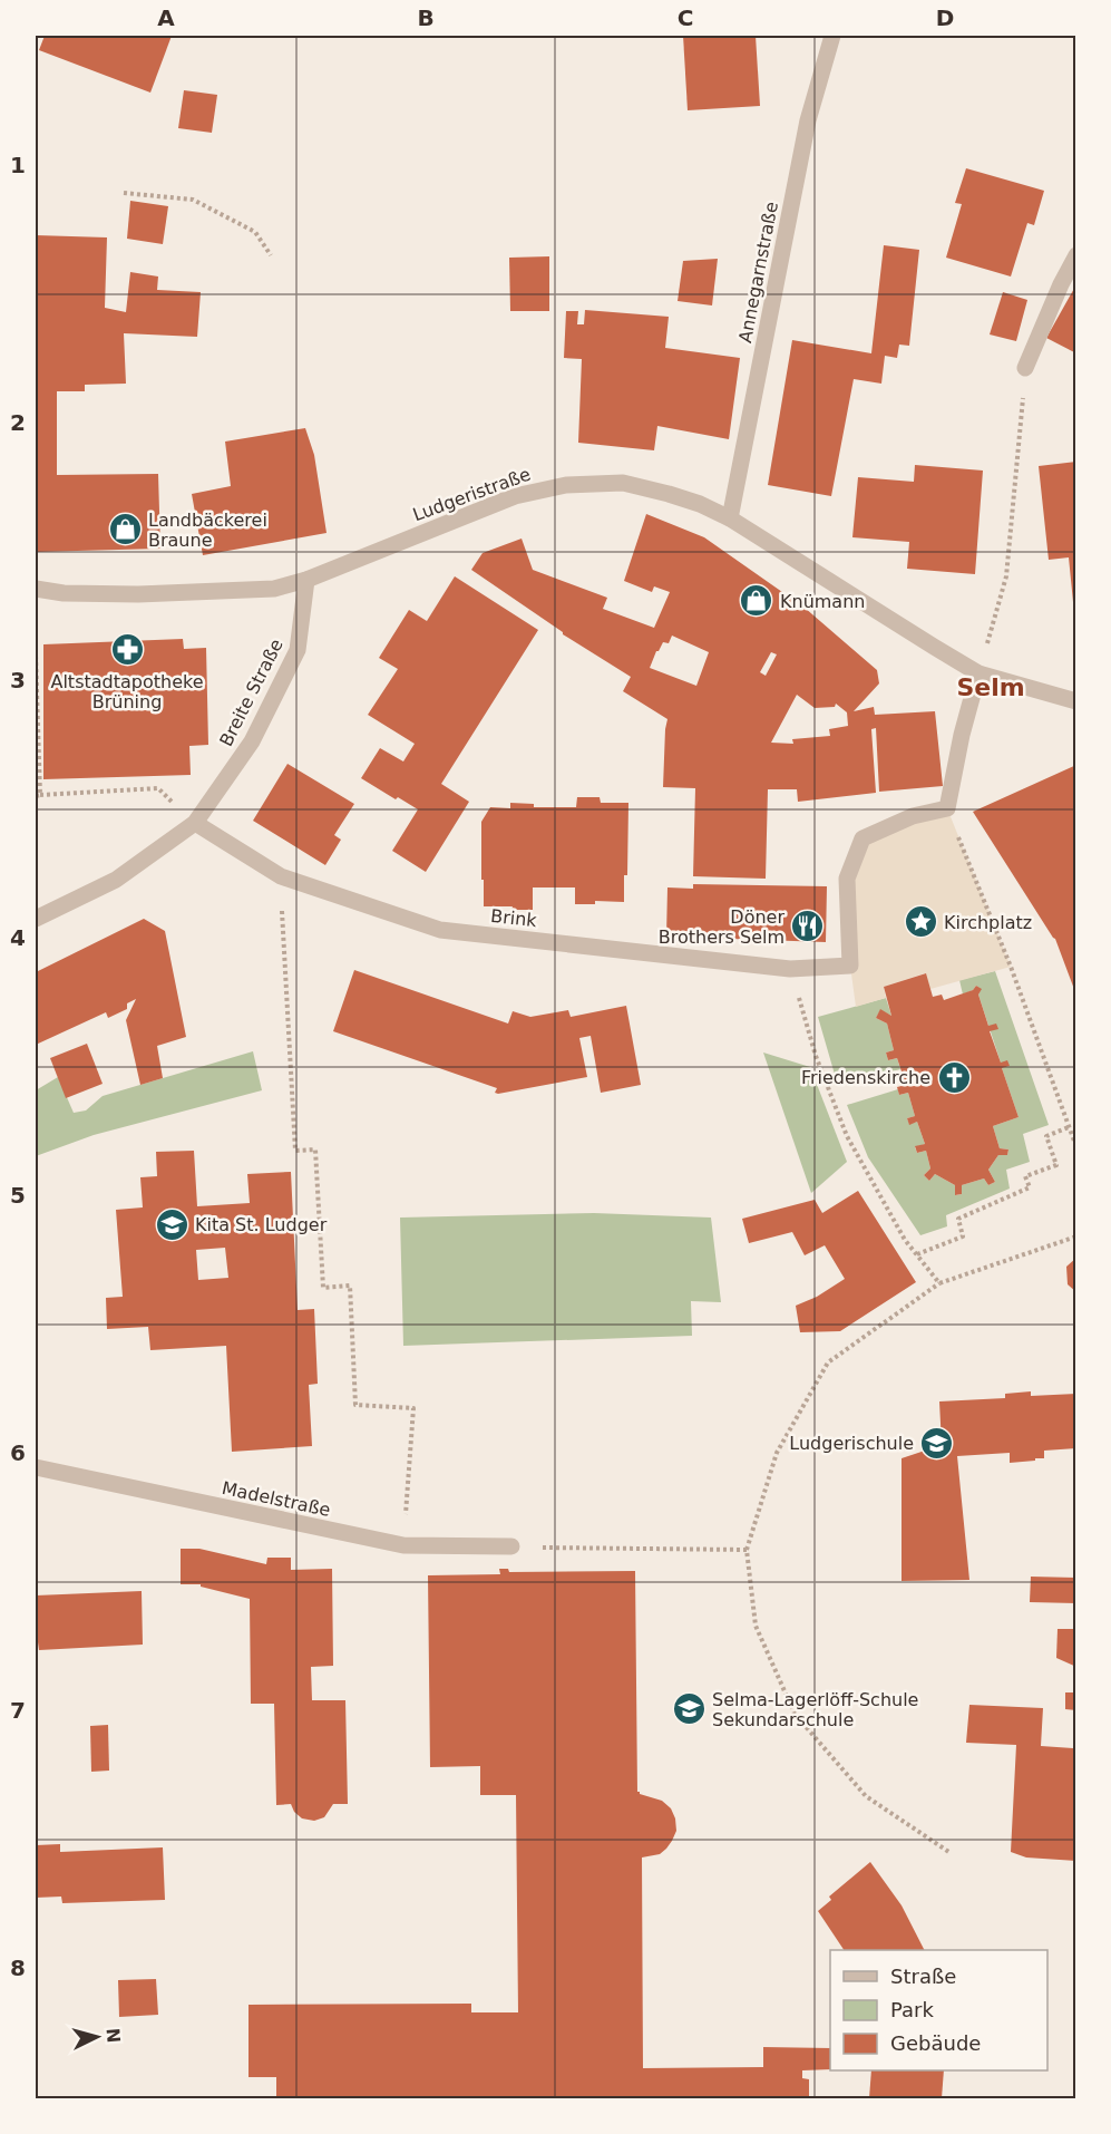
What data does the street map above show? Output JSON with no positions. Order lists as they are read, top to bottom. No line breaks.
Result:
{"streets":{"street":["Annegarnstraße","Ludgeristraße","Breite Straße","Brink","Madelstraße"]},"crossings":[["Annegarnstraße","Ludgeristraße"],["Ludgeristraße","Breite Straße"],["Breite Straße","Brink"]],"districts":["Selm"],"places":{"shop":["Landbäckerei Braune","Knümann"],"pharmacy":["Altstadtapotheke Brüning"],"place":["Kirchplatz"],"restaurant":["Döner Brothers Selm"],"church":["Friedenskirche"],"school or university":["Kita St. Ludger","Ludgerischule","Selma-Lagerlöff-Schule Sekundarschule"]},"legend":["Straße","Park","Gebäude"],"north":"right","grid":{"columns":["A","B","C","D"],"rows":["1","2","3","4","5","6","7","8"]}}
